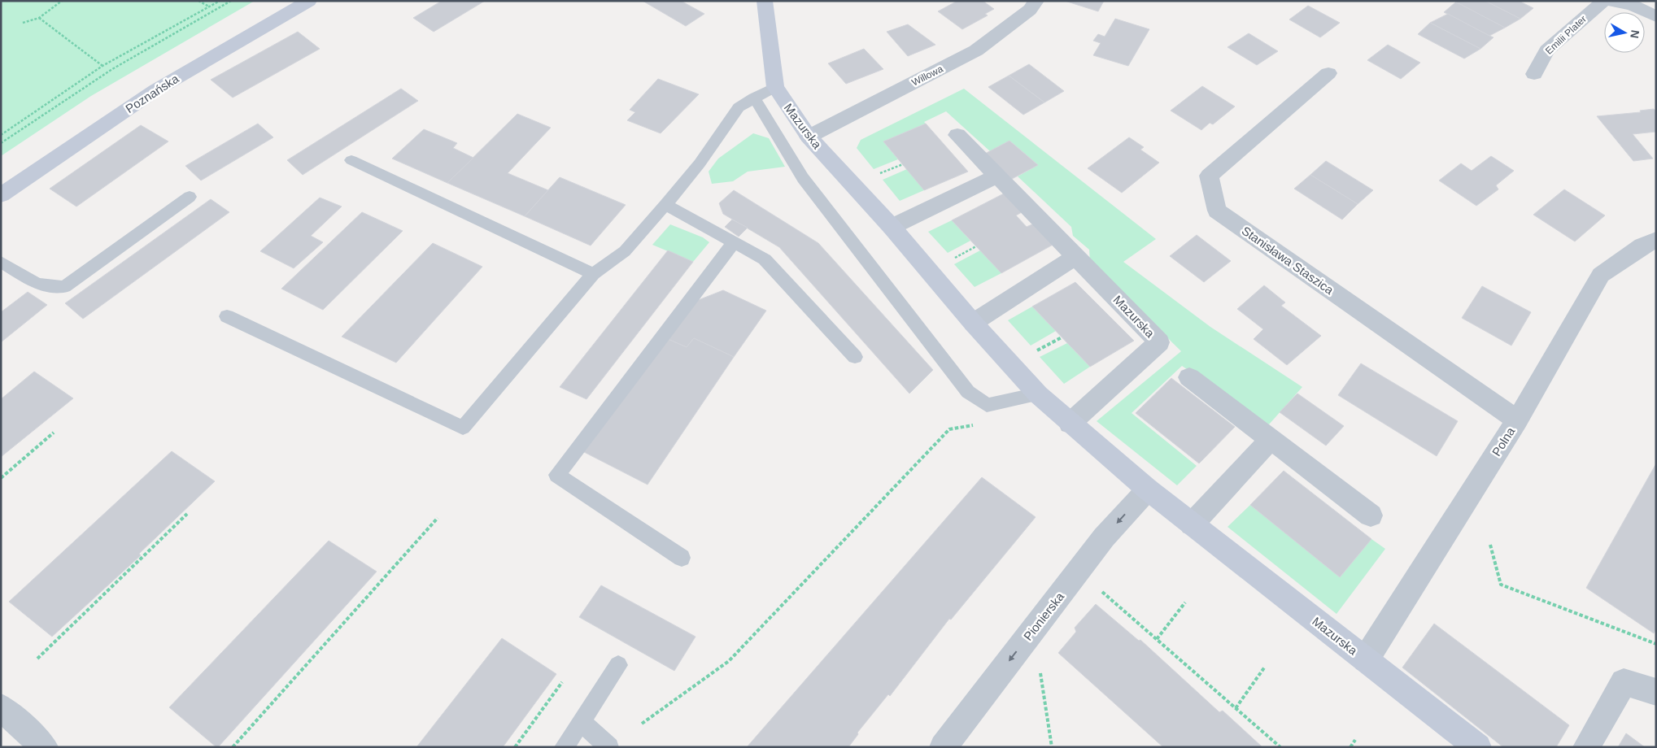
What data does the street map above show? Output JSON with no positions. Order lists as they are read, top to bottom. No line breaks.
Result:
{"streets":{"street":["Emilii Plater","Willowa","Poznańska","Mazurska","Stanisława Staszica","Polna","Pionierska"]},"crossings":[["Willowa","Mazurska"],["Mazurska","Polna"],["Mazurska","Pionierska"],["Stanisława Staszica","Polna"]],"one_way":["Pionierska"],"north":"right"}
